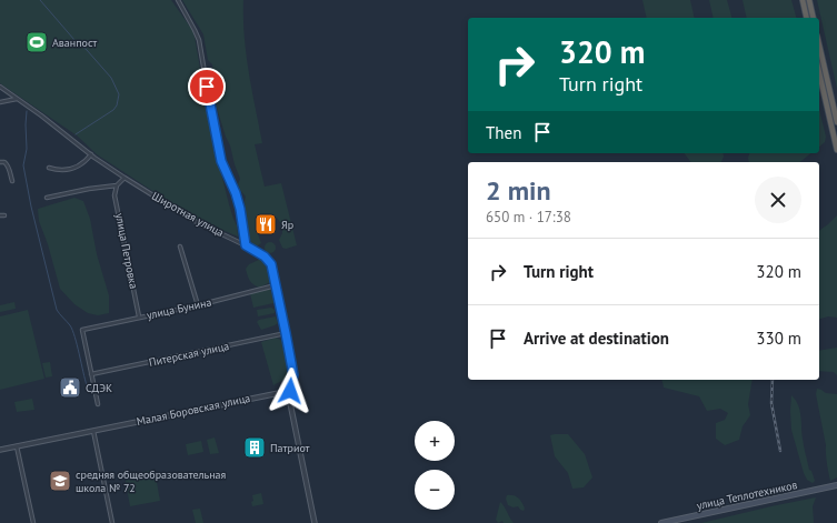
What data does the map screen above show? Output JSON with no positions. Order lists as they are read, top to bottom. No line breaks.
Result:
{"streets":{"main road":["улица Теплотехников"],"street":["Широтная улица","улица Петровка","улица Бунина","Питерская улица","Малая Боровская улица"]},"crossings":[["Широтная улица","улица Бунина"],["Широтная улица","Питерская улица"],["улица Петровка","улица Бунина"],["улица Бунина","Питерская улица"]],"places":{"sports":["Аванпост"],"restaurant":["Яр"],"public building":["СДЭК"],"building":["Патриот"],"school or university":["средняя общеобразовательная школа № 72"]},"page":{"turn":["320 m","Turn right"],"then":"Then","heading":["2 min","650 m · 17:38"],"list":[{"name":"Turn right","value":"320 m"},{"name":"Arrive at destination","value":"330 m"}],"map_buttons":["+","−"]}}
